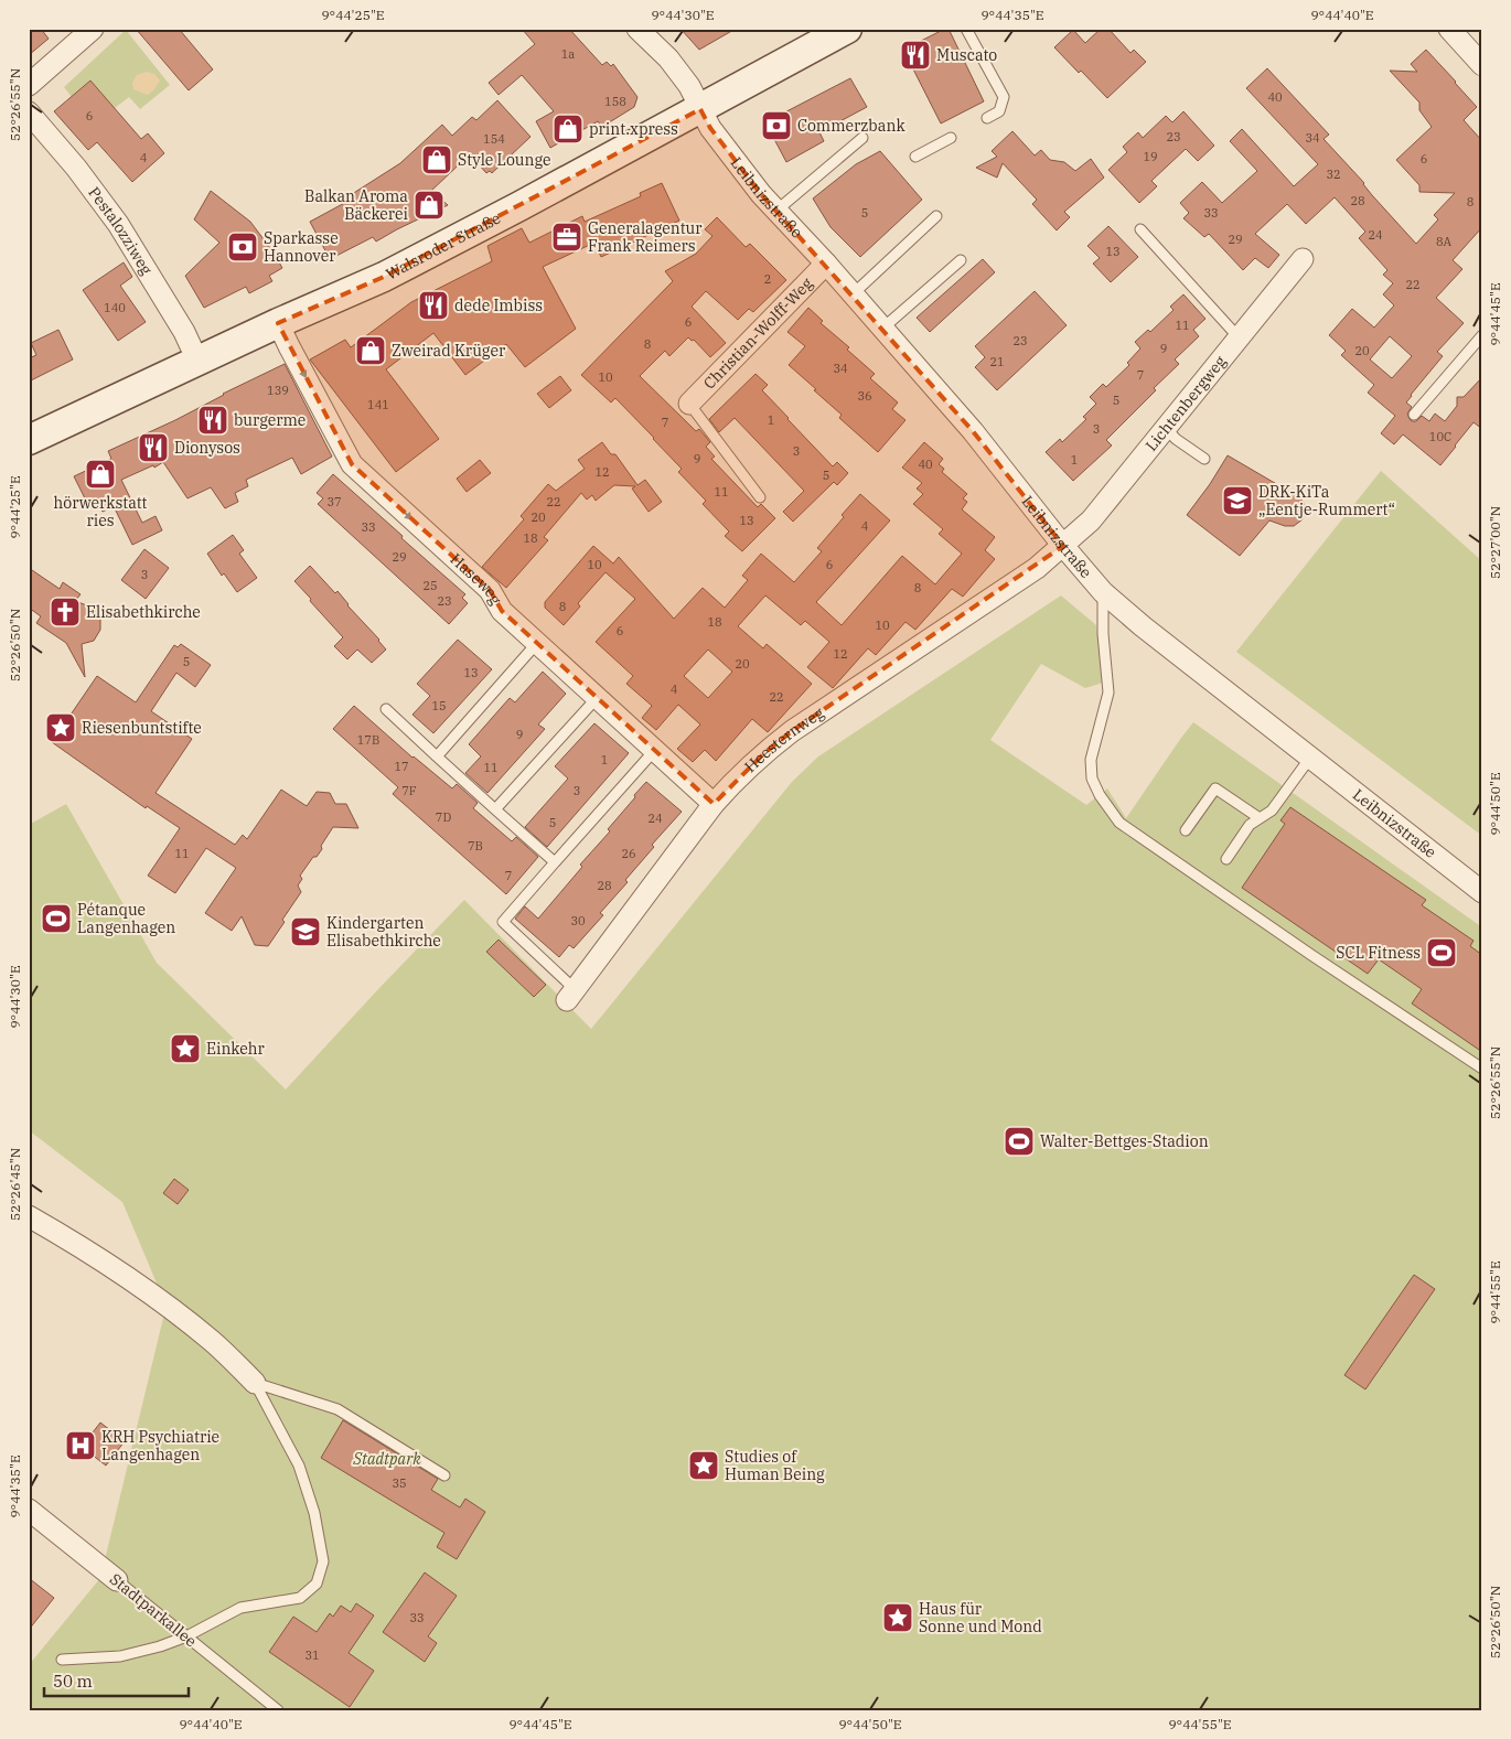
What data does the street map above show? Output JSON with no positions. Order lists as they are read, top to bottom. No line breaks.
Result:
{"streets":{"street":["Leibnizstraße","Pestalozziweg","Walsroder Straße","Christian-Wolff-Weg","Lichtenbergweg","Haseweg","Heesternweg","Stadtparkallee"]},"crossings":[["Leibnizstraße","Walsroder Straße"],["Leibnizstraße","Christian-Wolff-Weg"],["Leibnizstraße","Lichtenbergweg"],["Leibnizstraße","Heesternweg"],["Pestalozziweg","Walsroder Straße"],["Walsroder Straße","Haseweg"],["Lichtenbergweg","Heesternweg"],["Haseweg","Heesternweg"]],"one_way":["Haseweg"],"parks":["Stadtpark"],"places":{"restaurant":["Muscato","dede Imbiss","burgerme","Dionysos"],"bank":["Commerzbank","Sparkasse Hannover"],"shop":["print.xpress","Style Lounge","Balkan Aroma Bäckerei","Zweirad Krüger","hörwerkstatt ries"],"office":["Generalagentur Frank Reimers"],"school or university":["DRK-KiTa „Eentje-Rummert“","Kindergarten Elisabethkirche"],"church":["Elisabethkirche"],"place":["Riesenbuntstifte","Einkehr","Studies of Human Being","Haus für Sonne und Mond"],"sports":["Pétanque Langenhagen","SCL Fitness","Walter-Bettges-Stadion"],"hospital":["KRH Psychiatrie Langenhagen"]},"house_numbers":["1a","40","158","6","23","34","154","19","4","6","32","28","8","5","33","24","29","8A","13","2","22","140","6","11","23","8","9","20","21","34","7","10","139","36","5","141","1","7","3","10C","3","9","1","40","12","5","11","37","22","20","13","4","33","18","29","10","6","3","25","8","23","8","18","10","6","12","5","20","13","4","22","15","9","17B","1","17","11","7F","3","7D","24","5","7B","11","26","7","28","30","35","33","31"],"scale_bar":"50 m","coordinates":["9°44'25\"E","9°44'30\"E","9°44'35\"E","9°44'40\"E","52°26'55\"N","9°44'45\"E","52°27'00\"N","52°26'50\"N","9°44'50\"E","52°26'45\"N","9°44'55\"E"]}
